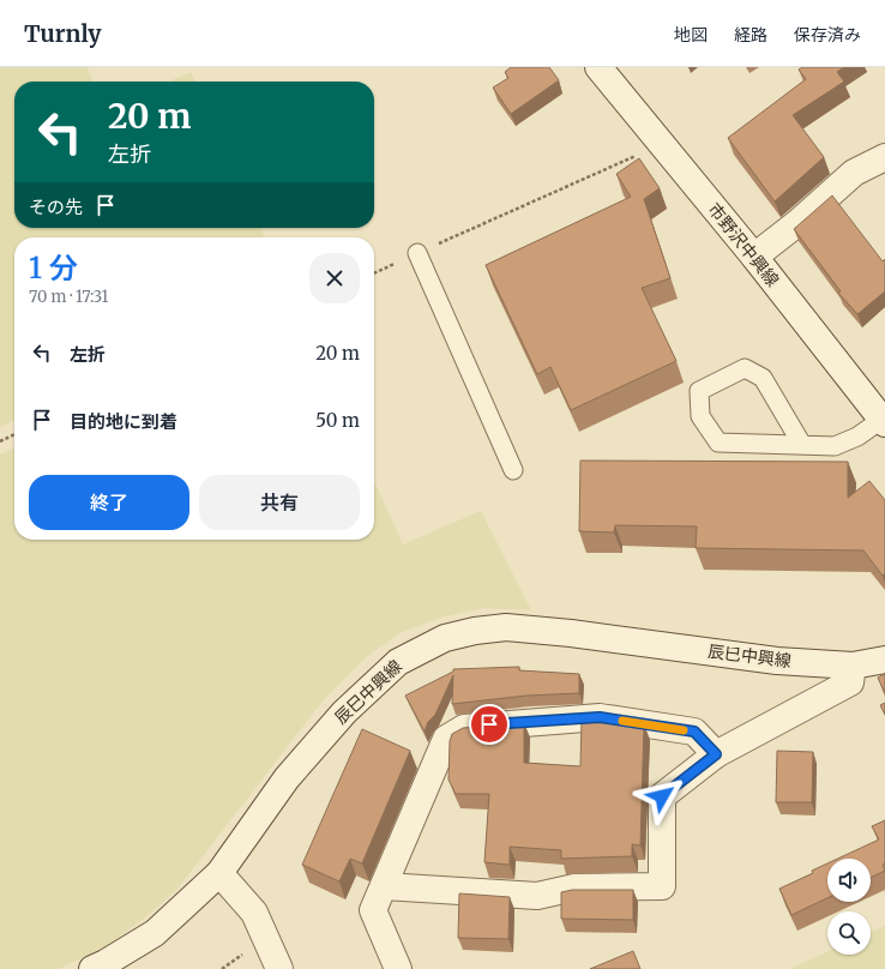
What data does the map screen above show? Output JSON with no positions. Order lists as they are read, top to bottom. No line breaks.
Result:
{"streets":{"street":["市野沢中興線","辰巳中興線"]},"page":{"header":"Turnly","nav":["地図","経路","保存済み"],"turn":["20 m","左折"],"then":"その先","heading":["1 分","70 m · 17:31"],"list":[{"name":"左折","value":"20 m"},{"name":"目的地に到着","value":"50 m"}],"buttons":["終了","共有"]}}
